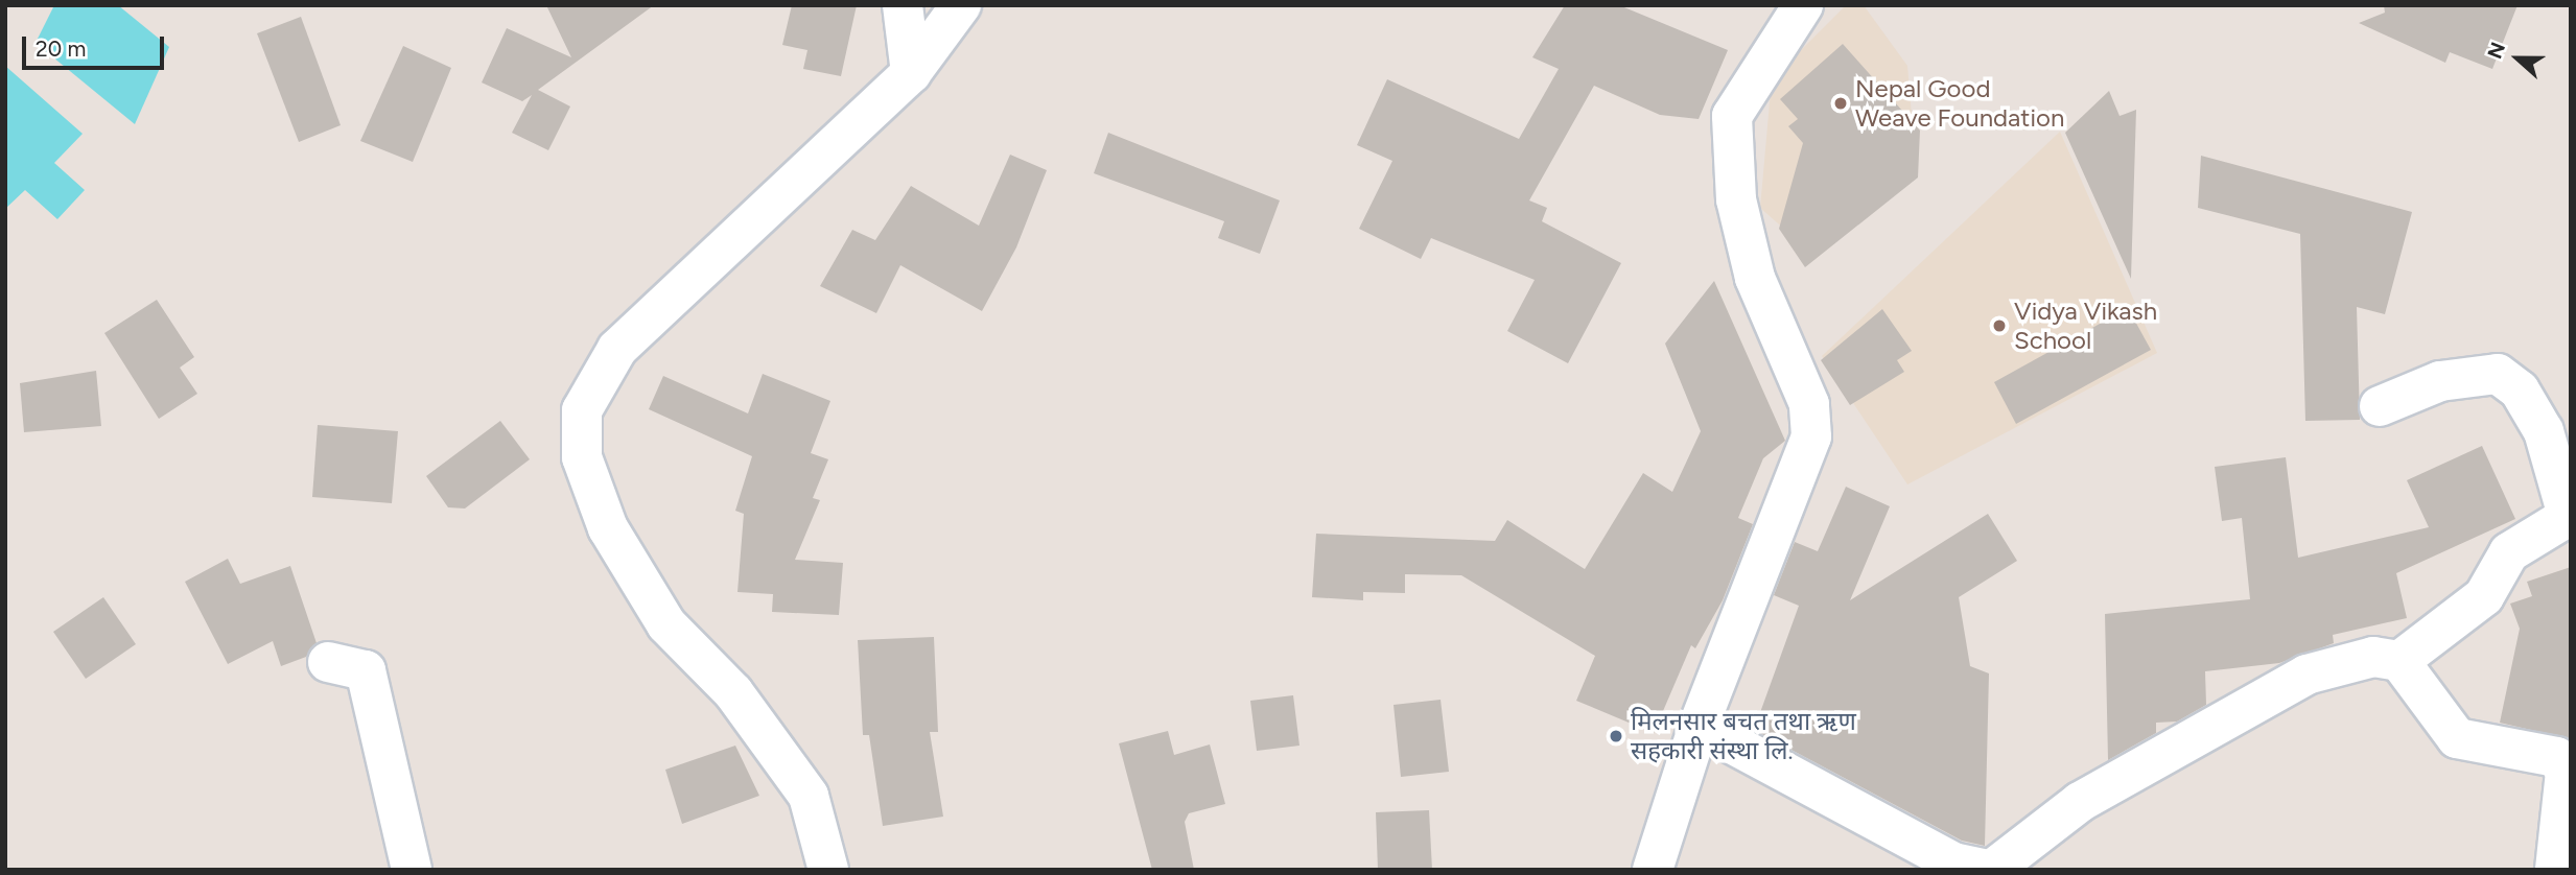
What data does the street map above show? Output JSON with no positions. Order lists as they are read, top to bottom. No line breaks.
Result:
{"places":["Nepal Good Weave Foundation","Vidya Vikash School","मिलनसार बचत तथा ऋण सहकारी संस्था लि."],"scale_bar":"20 m","north":"left"}
